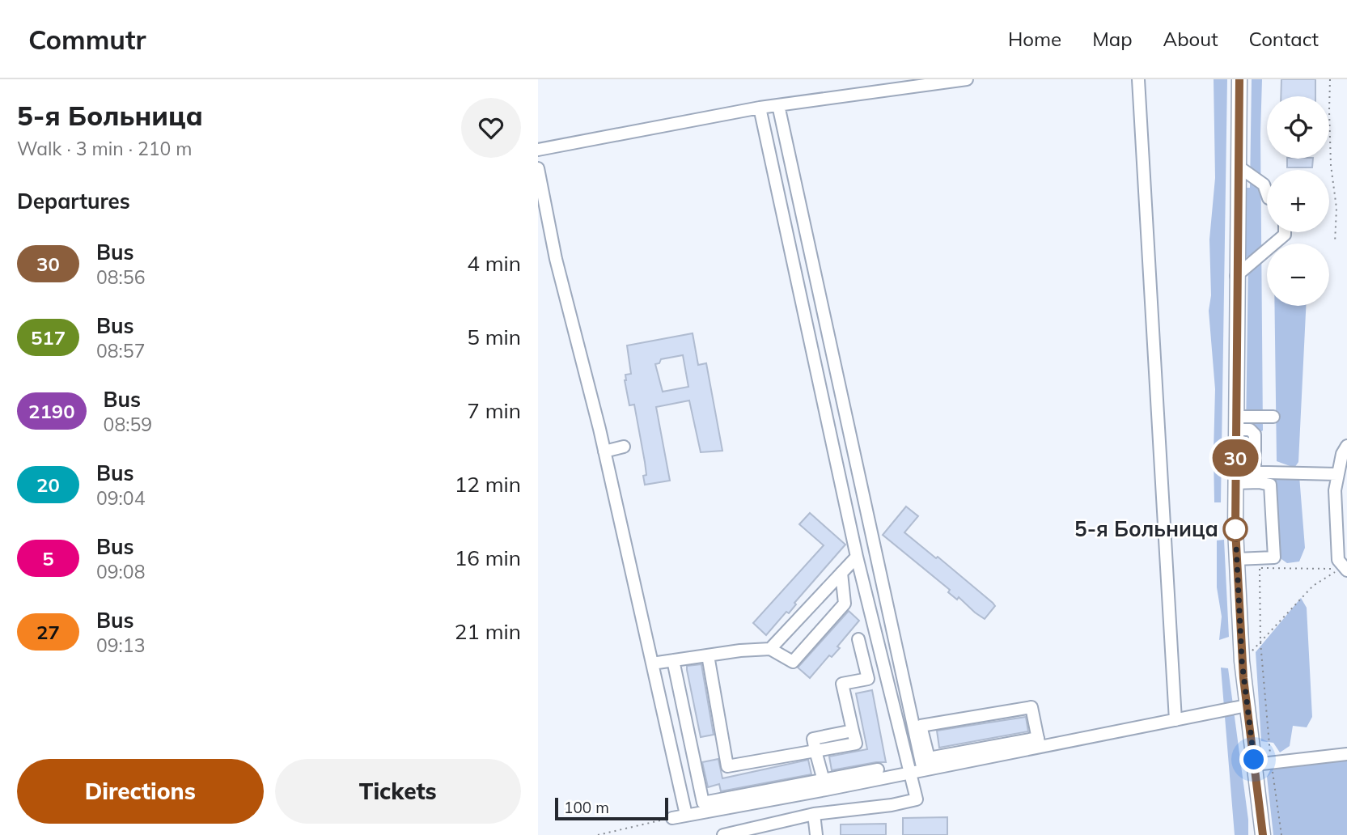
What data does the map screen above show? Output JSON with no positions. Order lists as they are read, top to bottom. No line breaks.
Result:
{"places":["5-я Больница"],"lines":["bus line 30"],"scale_bar":"100 m","page":{"header":"Commutr","nav":["Home","Map","About","Contact"],"heading":[["5-я Больница","Walk · 3 min · 210 m"],"Departures"],"on_map":"30","map_buttons":["+","−"],"list":[{"mark":"30","name":"Bus","note":"08:56","value":"4 min"},{"mark":"517","name":"Bus","note":"08:57","value":"5 min"},{"mark":"2190","name":"Bus","note":"08:59","value":"7 min"},{"mark":"20","name":"Bus","note":"09:04","value":"12 min"},{"mark":"5","name":"Bus","note":"09:08","value":"16 min"},{"mark":"27","name":"Bus","note":"09:13","value":"21 min"}],"buttons":["Directions","Tickets"],"scale":"100 m"}}
